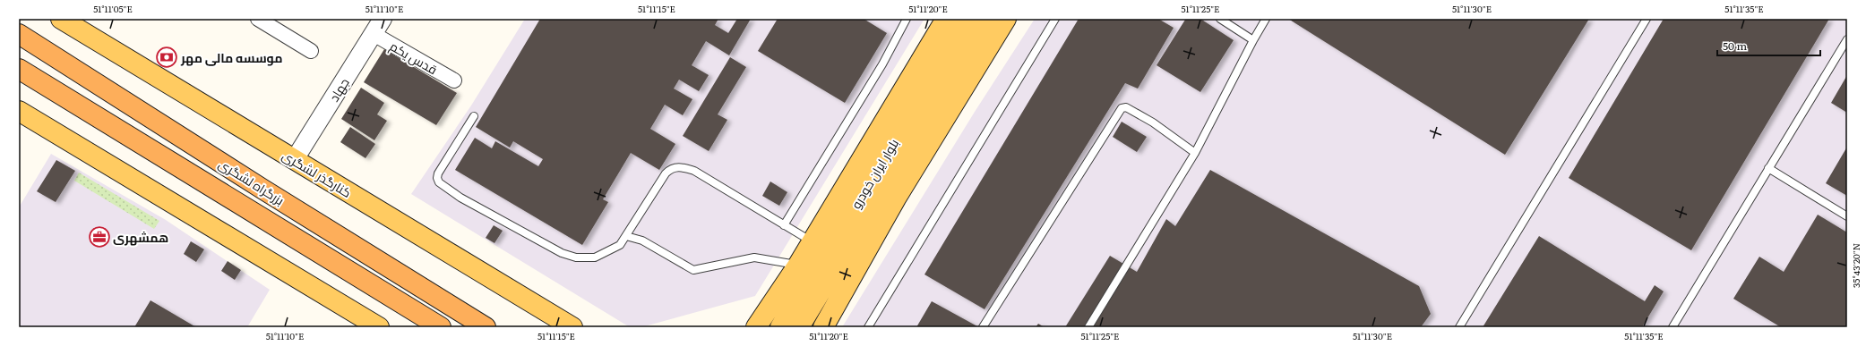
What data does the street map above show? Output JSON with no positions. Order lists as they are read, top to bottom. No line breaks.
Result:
{"streets":{"highway":["بزرگراه لشگری"],"main road":["کنارگذر لشگری","بلوار ایران خودرو"],"street":["قدس یکم","جهاد"]},"crossings":[["قدس یکم","جهاد"],["جهاد","کنارگذر لشگری"]],"places":{"bank":["موسسه مالی مهر"],"office":["همشهری"]},"scale_bar":"50 m","coordinates":["51°11'05\"E","51°11'10\"E","51°11'15\"E","51°11'20\"E","51°11'25\"E","51°11'30\"E","51°11'35\"E","35°43'20\"N"]}
